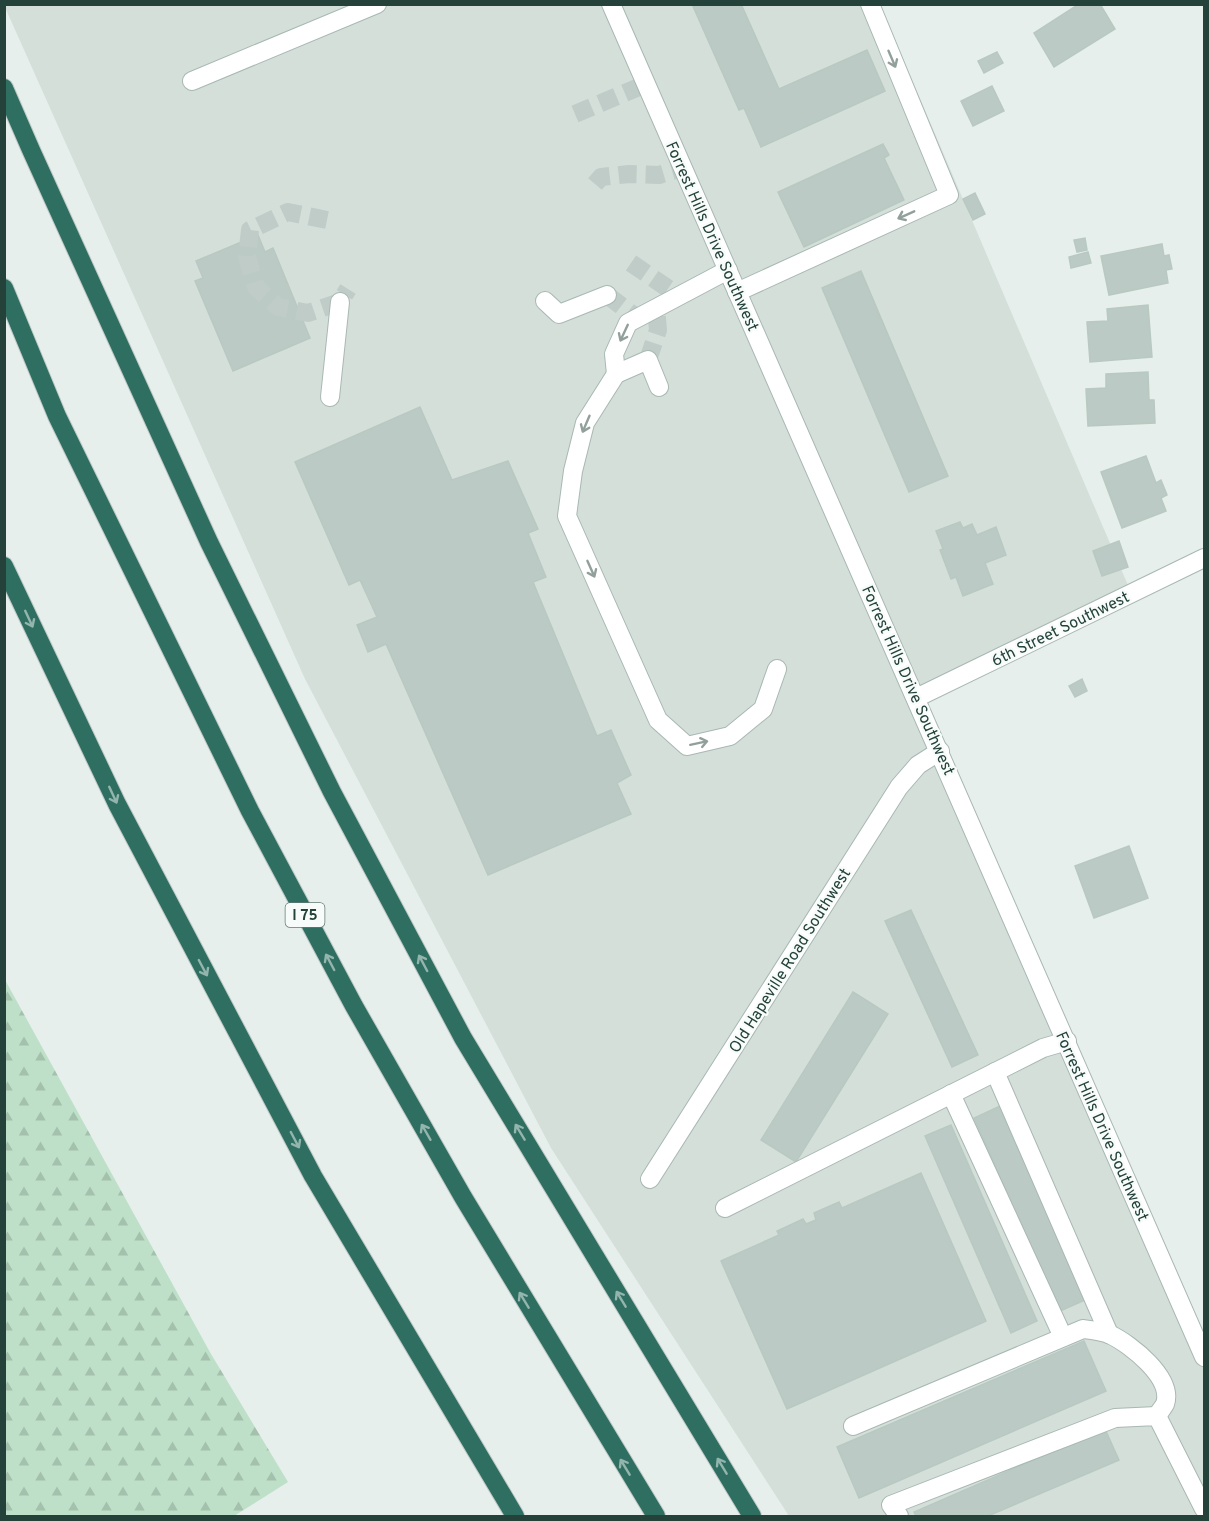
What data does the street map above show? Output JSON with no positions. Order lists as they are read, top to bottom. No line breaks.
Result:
{"streets":{"highway":["I 75"],"street":["Forrest Hills Drive Southwest","6th Street Southwest","Old Hapeville Road Southwest"]},"crossings":[["Forrest Hills Drive Southwest","6th Street Southwest"],["Forrest Hills Drive Southwest","Old Hapeville Road Southwest"]]}
